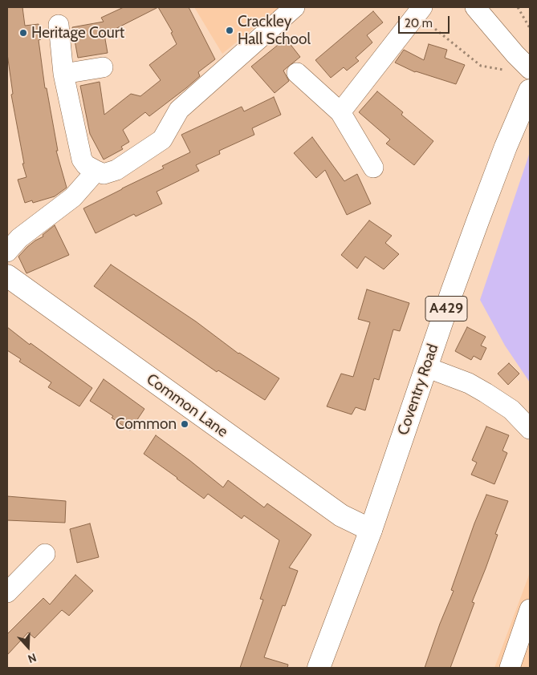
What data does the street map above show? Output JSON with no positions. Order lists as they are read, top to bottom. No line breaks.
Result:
{"streets":{"main road":["A429","Coventry Road","Common Lane"]},"crossings":[["Coventry Road","Common Lane"]],"places":["Crackley Hall School","Heritage Court","Common"],"scale_bar":"20 m","north":"bottom"}
